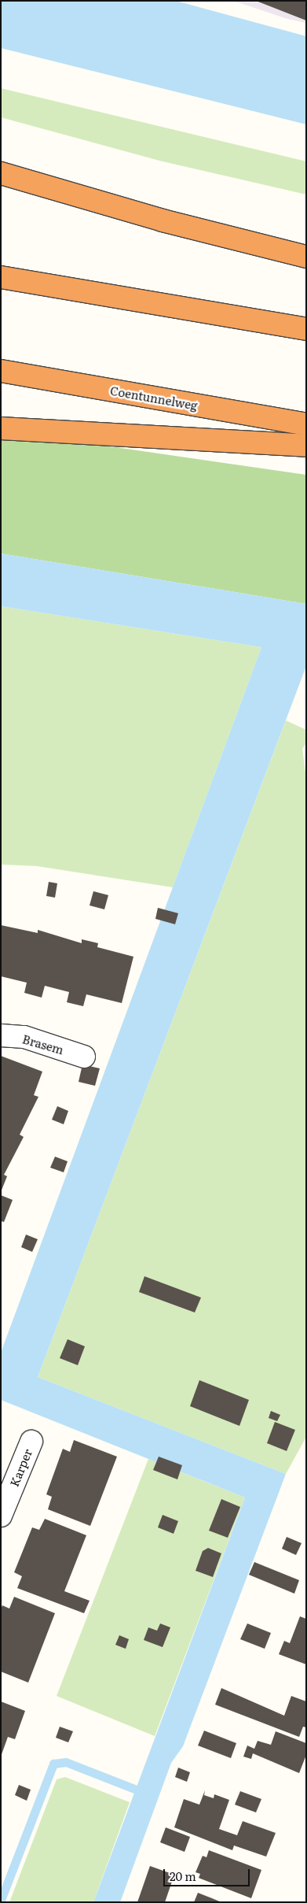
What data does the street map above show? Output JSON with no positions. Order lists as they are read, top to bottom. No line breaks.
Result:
{"streets":{"highway":["Coentunnelweg"],"street":["Brasem","Karper"]},"scale_bar":"20 m"}
